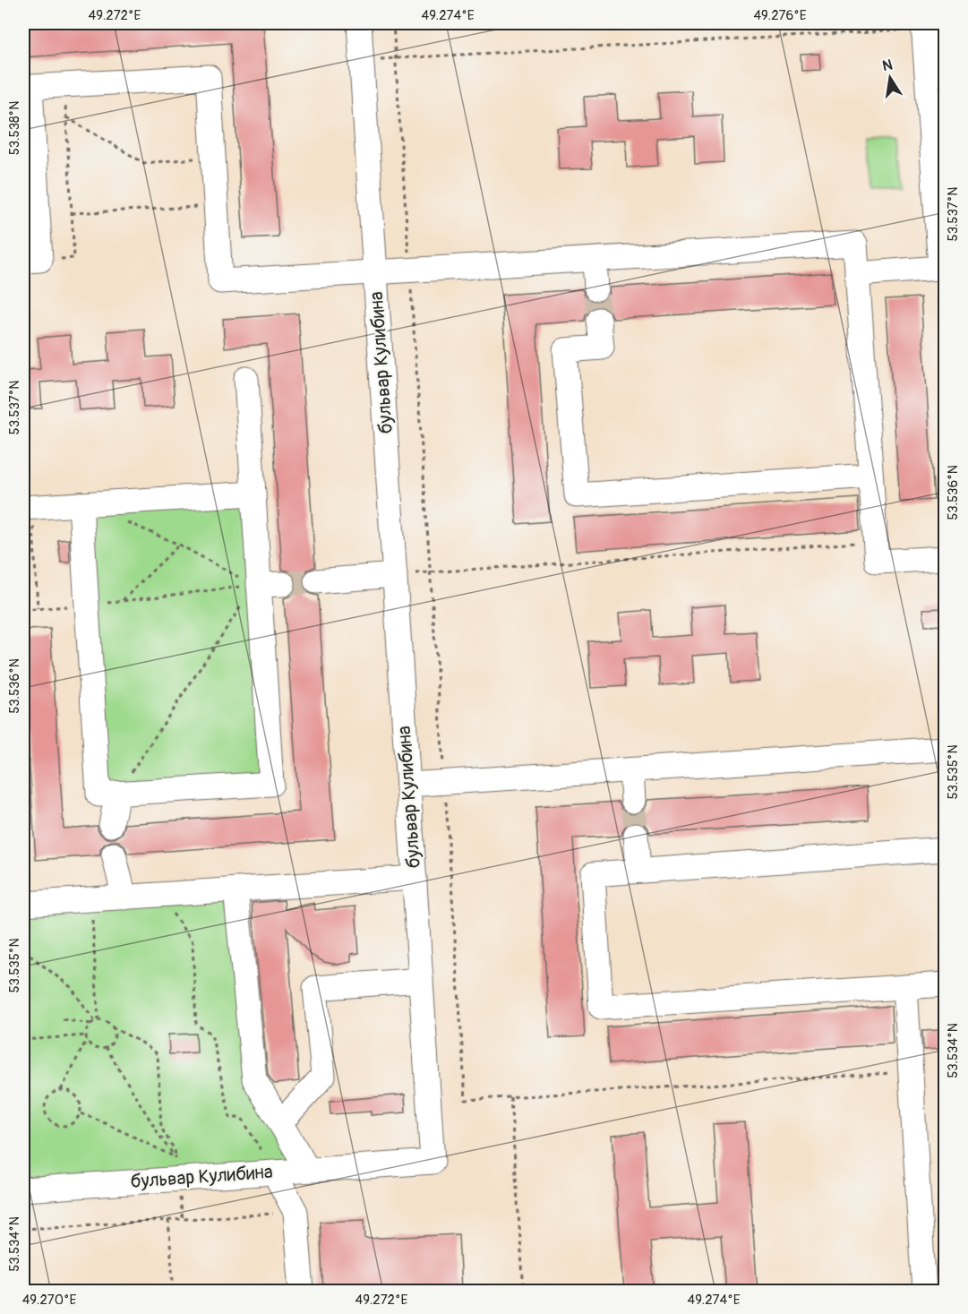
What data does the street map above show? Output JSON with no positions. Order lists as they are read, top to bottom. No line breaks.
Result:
{"streets":{"street":["бульвар Кулибина"]},"north":"top","coordinates":["49.272°E","49.274°E","49.276°E","53.538°N","53.537°N","53.536°N","53.535°N","53.534°N","49.270°E"]}
